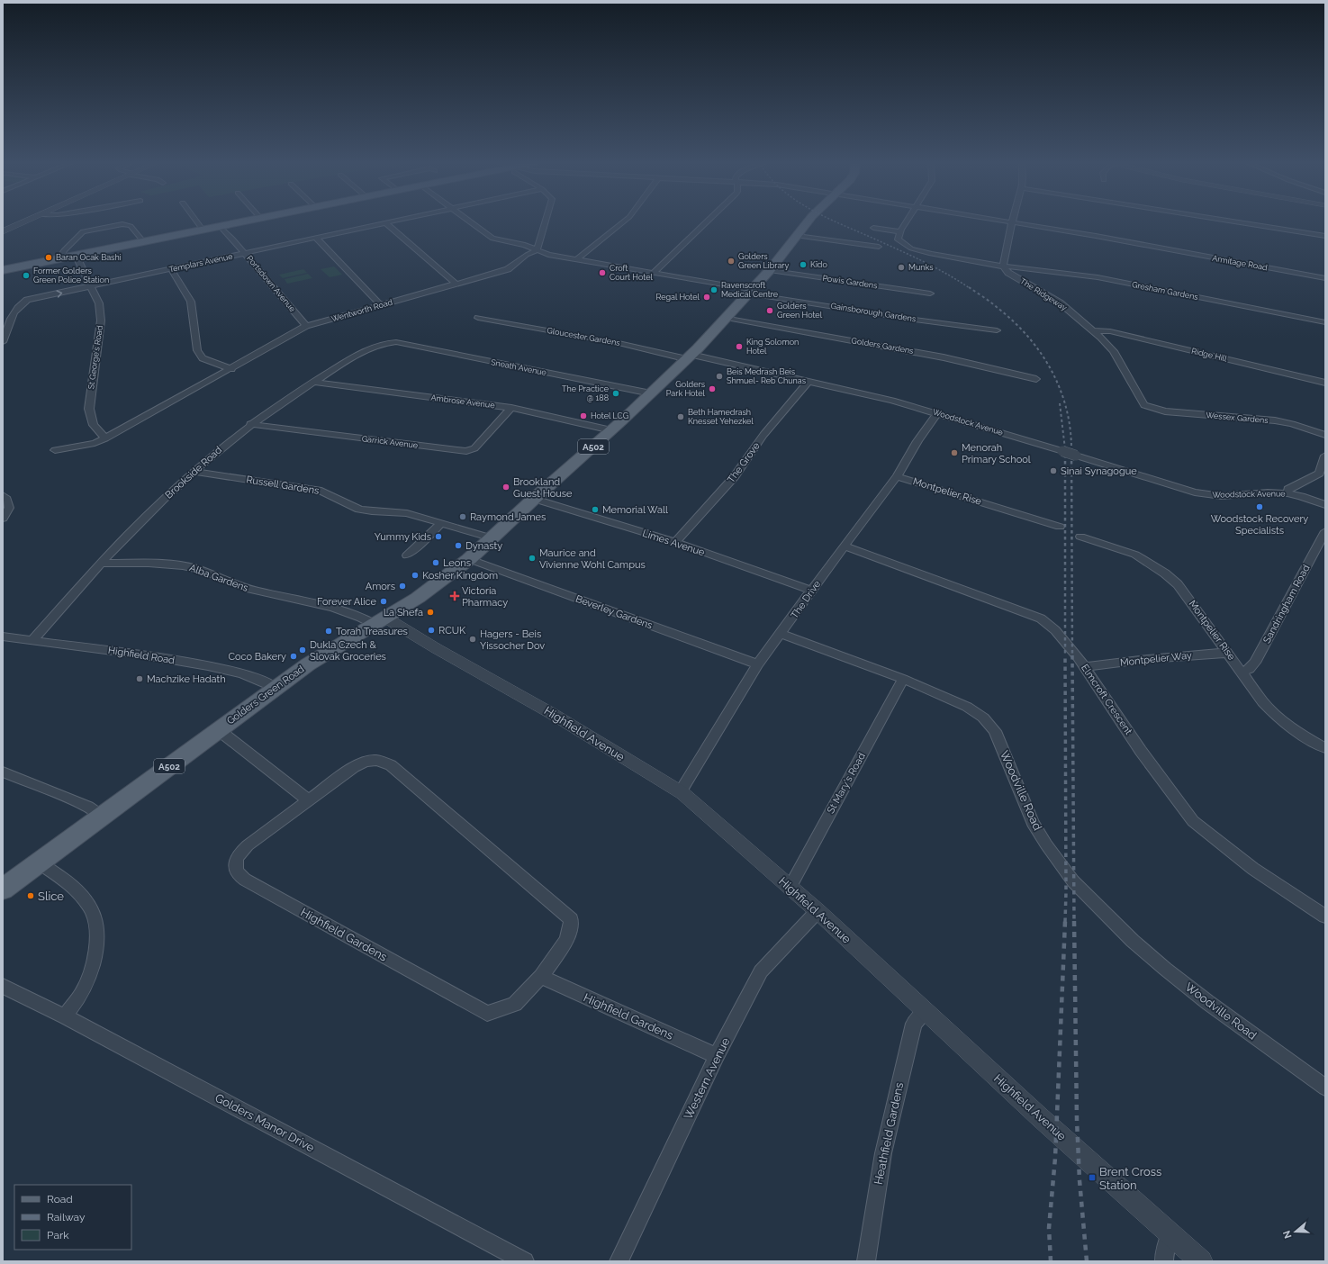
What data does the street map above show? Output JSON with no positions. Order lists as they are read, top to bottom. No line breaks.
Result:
{"streets":{"main road":["A502","Golders Green Road"],"street":["Templars Avenue","Armitage Road","Powis Gardens","Portsdown Avenue","Gresham Gardens","The Ridgeway","Wentworth Road","Gainsborough Gardens","Gloucester Gardens","Golders Gardens","Ridge Hill","St George's Road","Sneath Avenue","Ambrose Avenue","Wessex Gardens","Woodstock Avenue","Garrick Avenue","The Grove","Brookside Road","Russell Gardens","Montpelier Rise","Limes Avenue","Alba Gardens","The Drive","Sandringham Road","Beverley Gardens","Highfield Road","Montpelier Way","Elmcroft Crescent","Highfield Avenue","St Mary's Road","Woodville Road","Highfield Gardens","Western Avenue","Golders Manor Drive","Heathfield Gardens"]},"crossings":[["Templars Avenue","Portsdown Avenue"],["Templars Avenue","St George's Road"],["Powis Gardens","Golders Green Road"],["Portsdown Avenue","Wentworth Road"],["Gresham Gardens","The Ridgeway"],["The Ridgeway","Ridge Hill"],["The Ridgeway","Wessex Gardens"],["Wentworth Road","Gainsborough Gardens"],["Wentworth Road","St George's Road"],["Gainsborough Gardens","Golders Green Road"],["Gloucester Gardens","Woodstock Avenue"],["Gloucester Gardens","Golders Green Road"],["Golders Gardens","Golders Green Road"],["Sneath Avenue","Brookside Road"],["Sneath Avenue","Golders Green Road"],["Ambrose Avenue","Garrick Avenue"],["Ambrose Avenue","Brookside Road"],["Ambrose Avenue","Golders Green Road"],["Woodstock Avenue","The Grove"],["Woodstock Avenue","The Drive"],["Woodstock Avenue","Golders Green Road"],["Garrick Avenue","Brookside Road"],["The Grove","Limes Avenue"],["Brookside Road","Russell Gardens"],["Brookside Road","Alba Gardens"],["Brookside Road","Highfield Road"],["Russell Gardens","Golders Green Road"],["Montpelier Rise","The Drive"],["Montpelier Rise","Sandringham Road"],["Montpelier Rise","Montpelier Way"],["Limes Avenue","The Drive"],["Limes Avenue","Golders Green Road"],["Alba Gardens","Golders Green Road"],["Alba Gardens","Highfield Avenue"],["The Drive","Beverley Gardens"],["The Drive","Elmcroft Crescent"],["The Drive","Highfield Avenue"],["The Drive","Woodville Road"],["Beverley Gardens","Golders Green Road"],["Highfield Road","Golders Green Road"],["Montpelier Way","Elmcroft Crescent"],["Golders Green Road","Highfield Avenue"],["Highfield Avenue","St Mary's Road"],["Highfield Avenue","Western Avenue"],["Highfield Avenue","Heathfield Gardens"],["St Mary's Road","Woodville Road"],["Highfield Gardens","Western Avenue"]],"places":{"other":["Baran Ocak Bashi","Golders Green Library","Kïdo","Munks","Croft Court Hotel","Former Golders Green Police Station","Ravenscroft Medical Centre","Regal Hotel","Golders Green Hotel","King Solomon Hotel","Beis Medrash Beis Shmuel- Reb Chunas","Golders Park Hotel","The Practice @ 188","Hotel LCG","Beth Hamedrash Knesset Yehezkel","Menorah Primary School","Sinai Synagogue","Brookland Guest House","Woodstock Recovery Specialists","Memorial Wall","Raymond James","Yummy Kids","Dynasty","Maurice and Vivienne Wohl Campus","Leons","Kosher Kingdom","Amors","Forever Alice","La Shefa","RCUK","Torah Treasures","Hagers - Beis Yissocher Dov","Dukla Czech & Slovak Groceries","Coco Bakery","Machzike Hadath","Slice"],"health":["Victoria Pharmacy"],"transit":["Brent Cross Station"]},"legend":["Road","Railway","Park"],"north":"left"}
